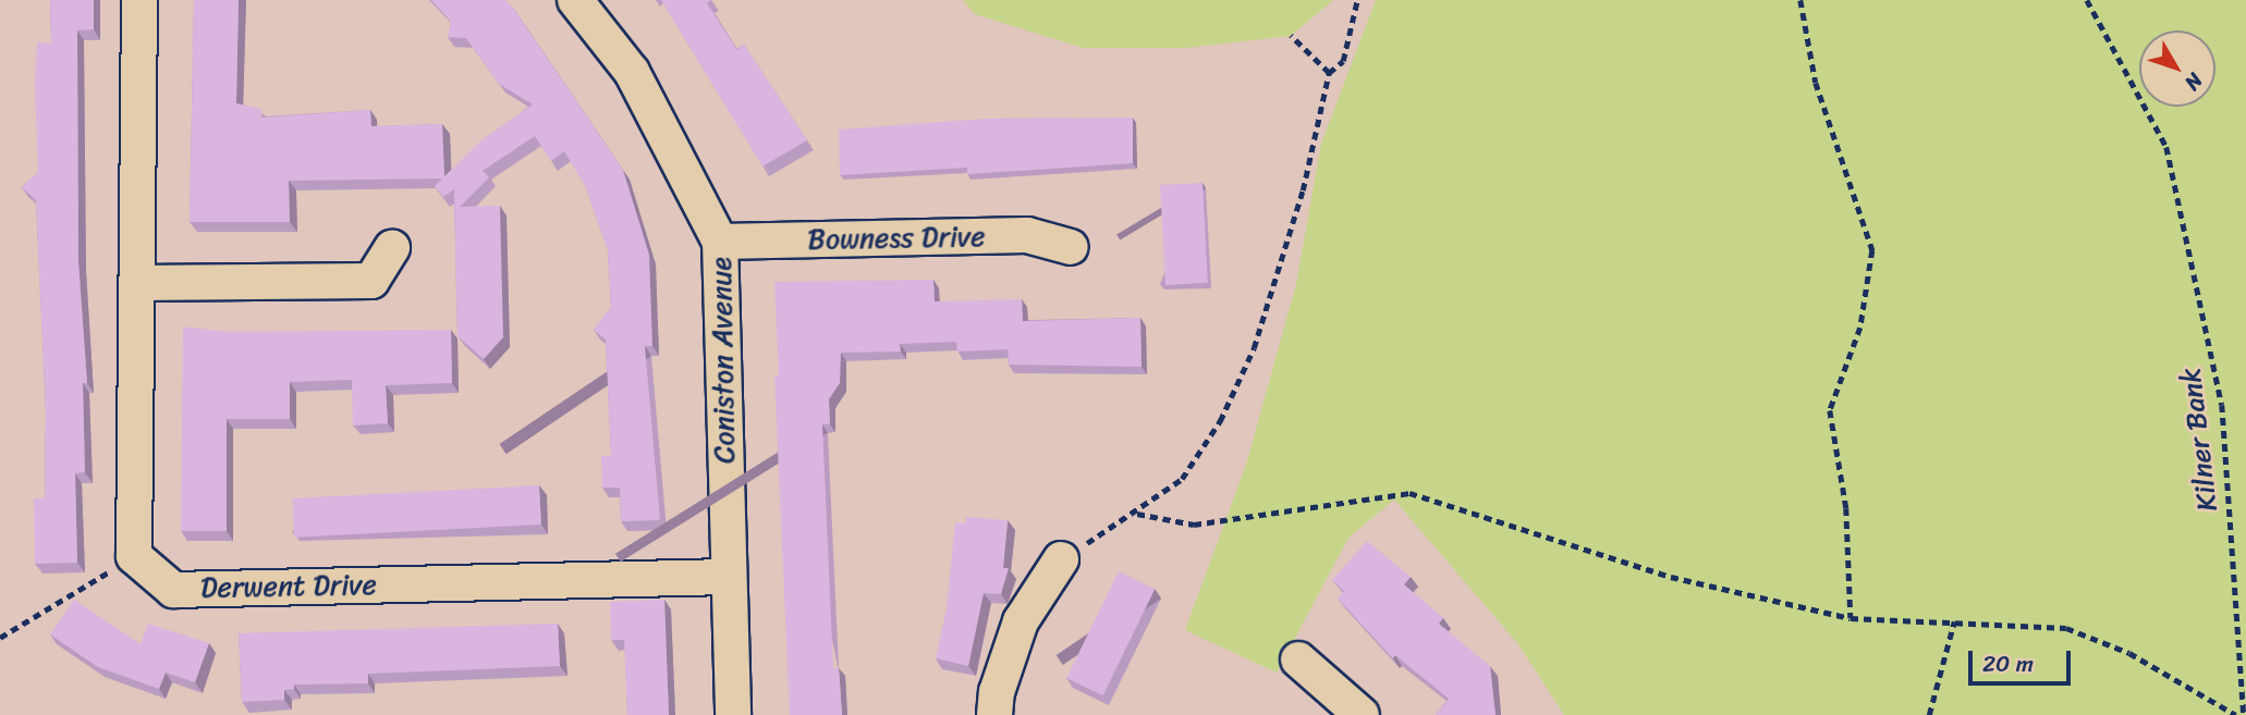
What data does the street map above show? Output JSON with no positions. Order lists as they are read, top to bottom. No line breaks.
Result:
{"streets":{"street":["Bowness Drive","Coniston Avenue","Derwent Drive"],"path":["Kilner Bank"]},"crossings":[["Bowness Drive","Coniston Avenue"],["Coniston Avenue","Derwent Drive"]],"scale_bar":"20 m","north":"bottom right"}
